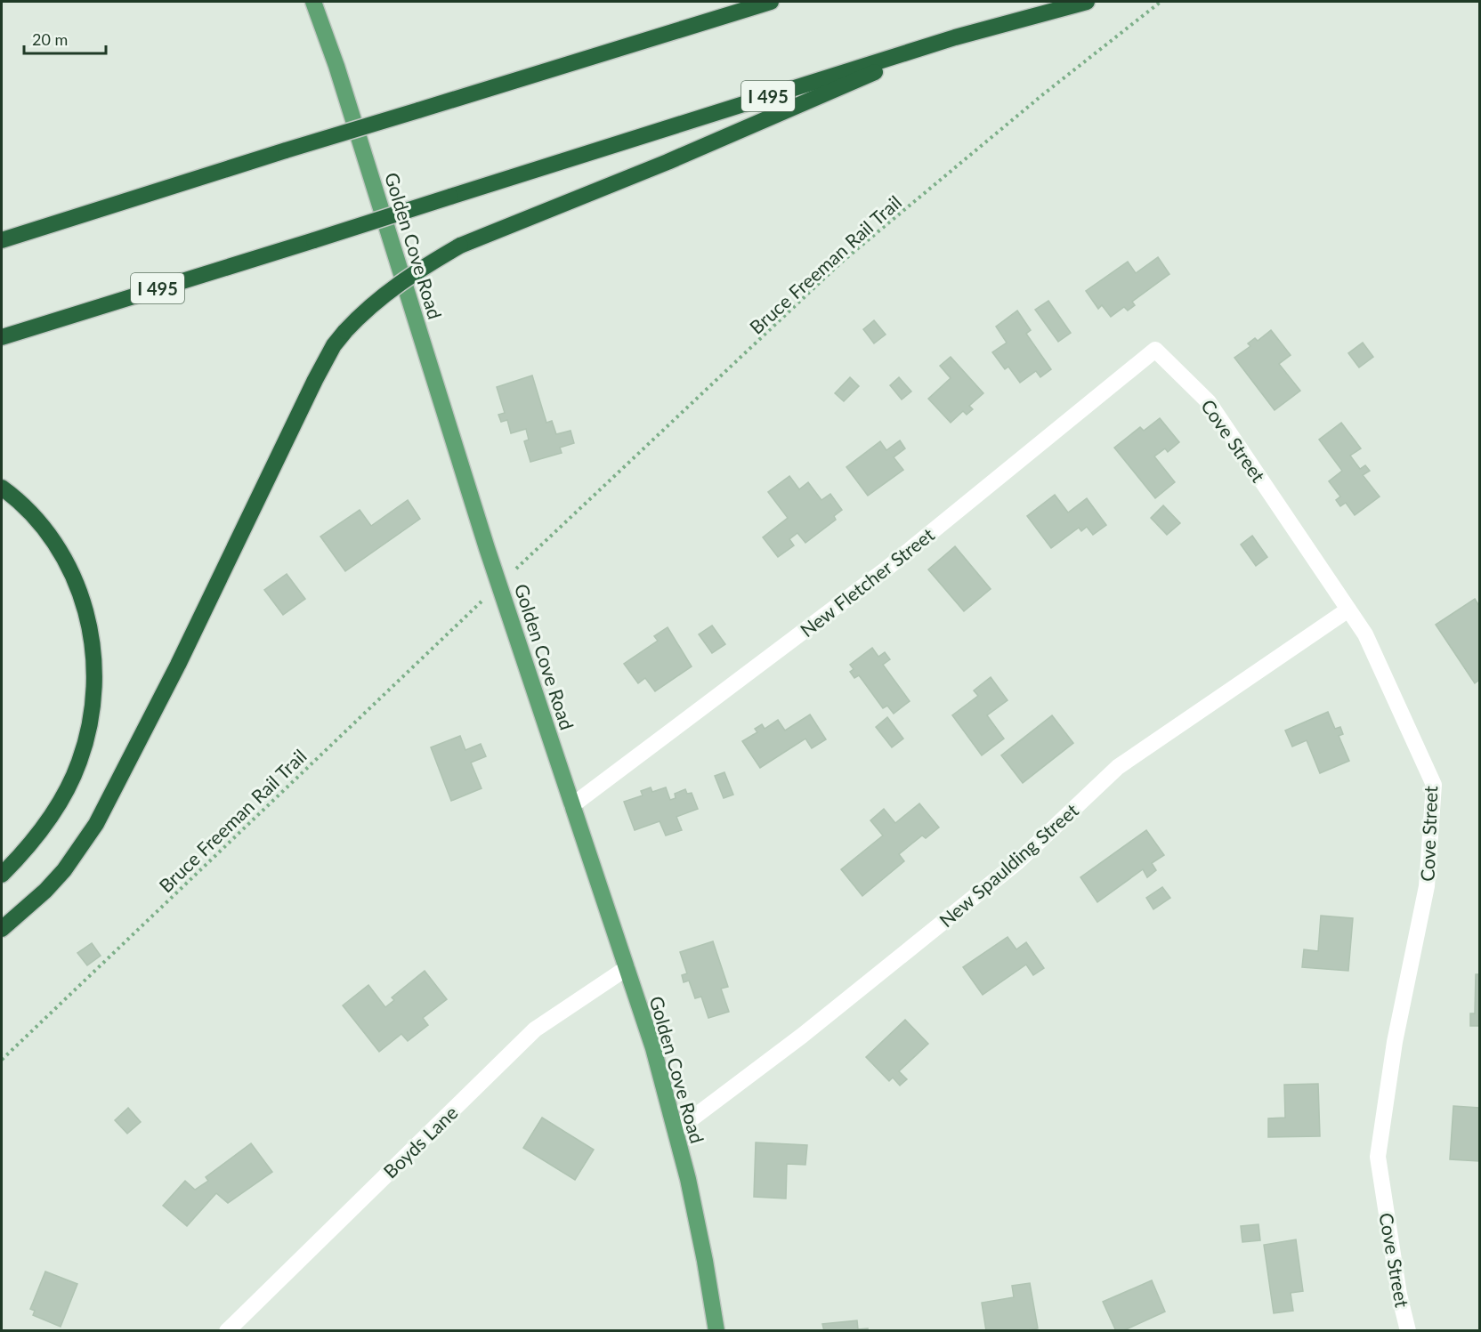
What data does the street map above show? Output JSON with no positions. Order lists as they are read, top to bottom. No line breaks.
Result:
{"streets":{"highway":["I 495"],"main road":["Golden Cove Road"],"street":["Cove Street","New Fletcher Street","New Spaulding Street","Boyds Lane"],"path":["Bruce Freeman Rail Trail"]},"crossings":[["Golden Cove Road","New Fletcher Street"],["Golden Cove Road","New Spaulding Street"],["Golden Cove Road","Boyds Lane"],["Cove Street","New Fletcher Street"],["Cove Street","New Spaulding Street"]],"scale_bar":"20 m"}
